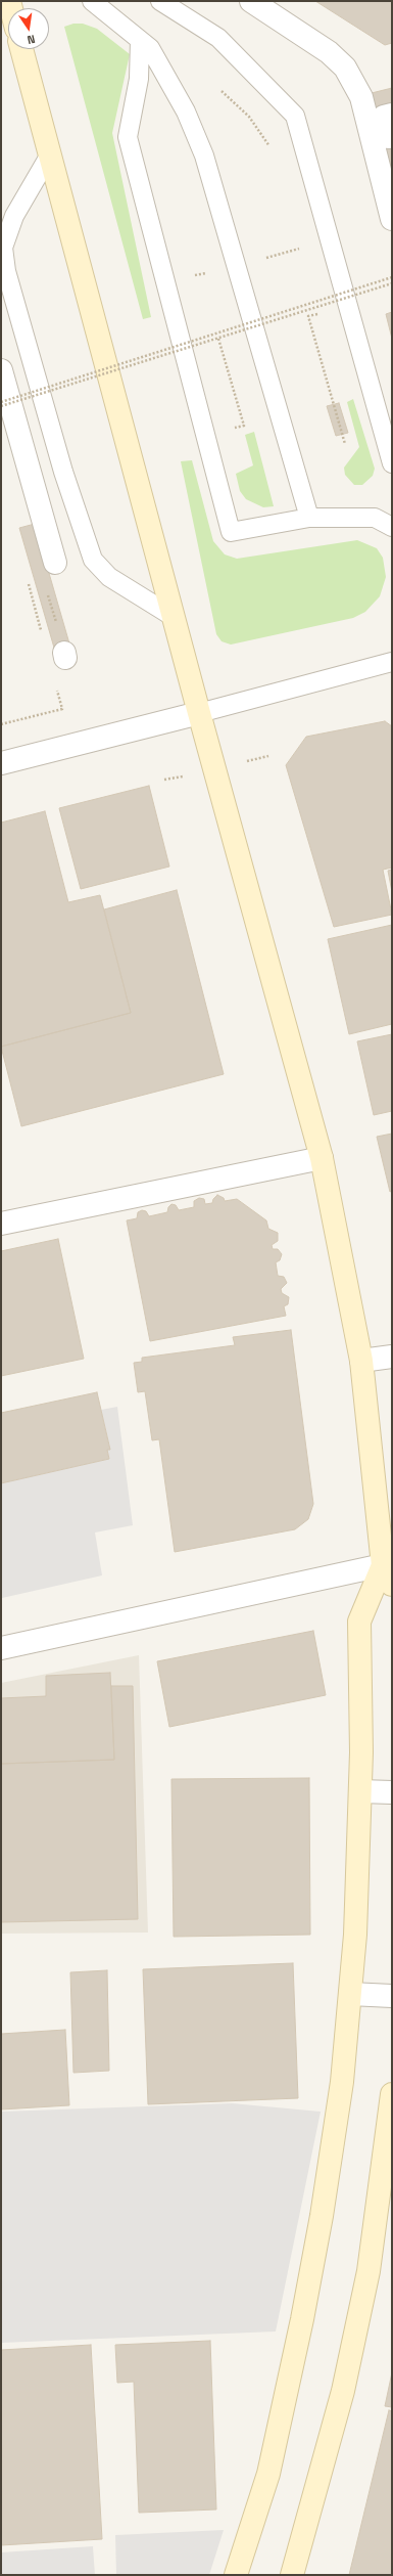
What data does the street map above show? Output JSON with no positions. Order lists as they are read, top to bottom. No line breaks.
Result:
{"north":"bottom"}
